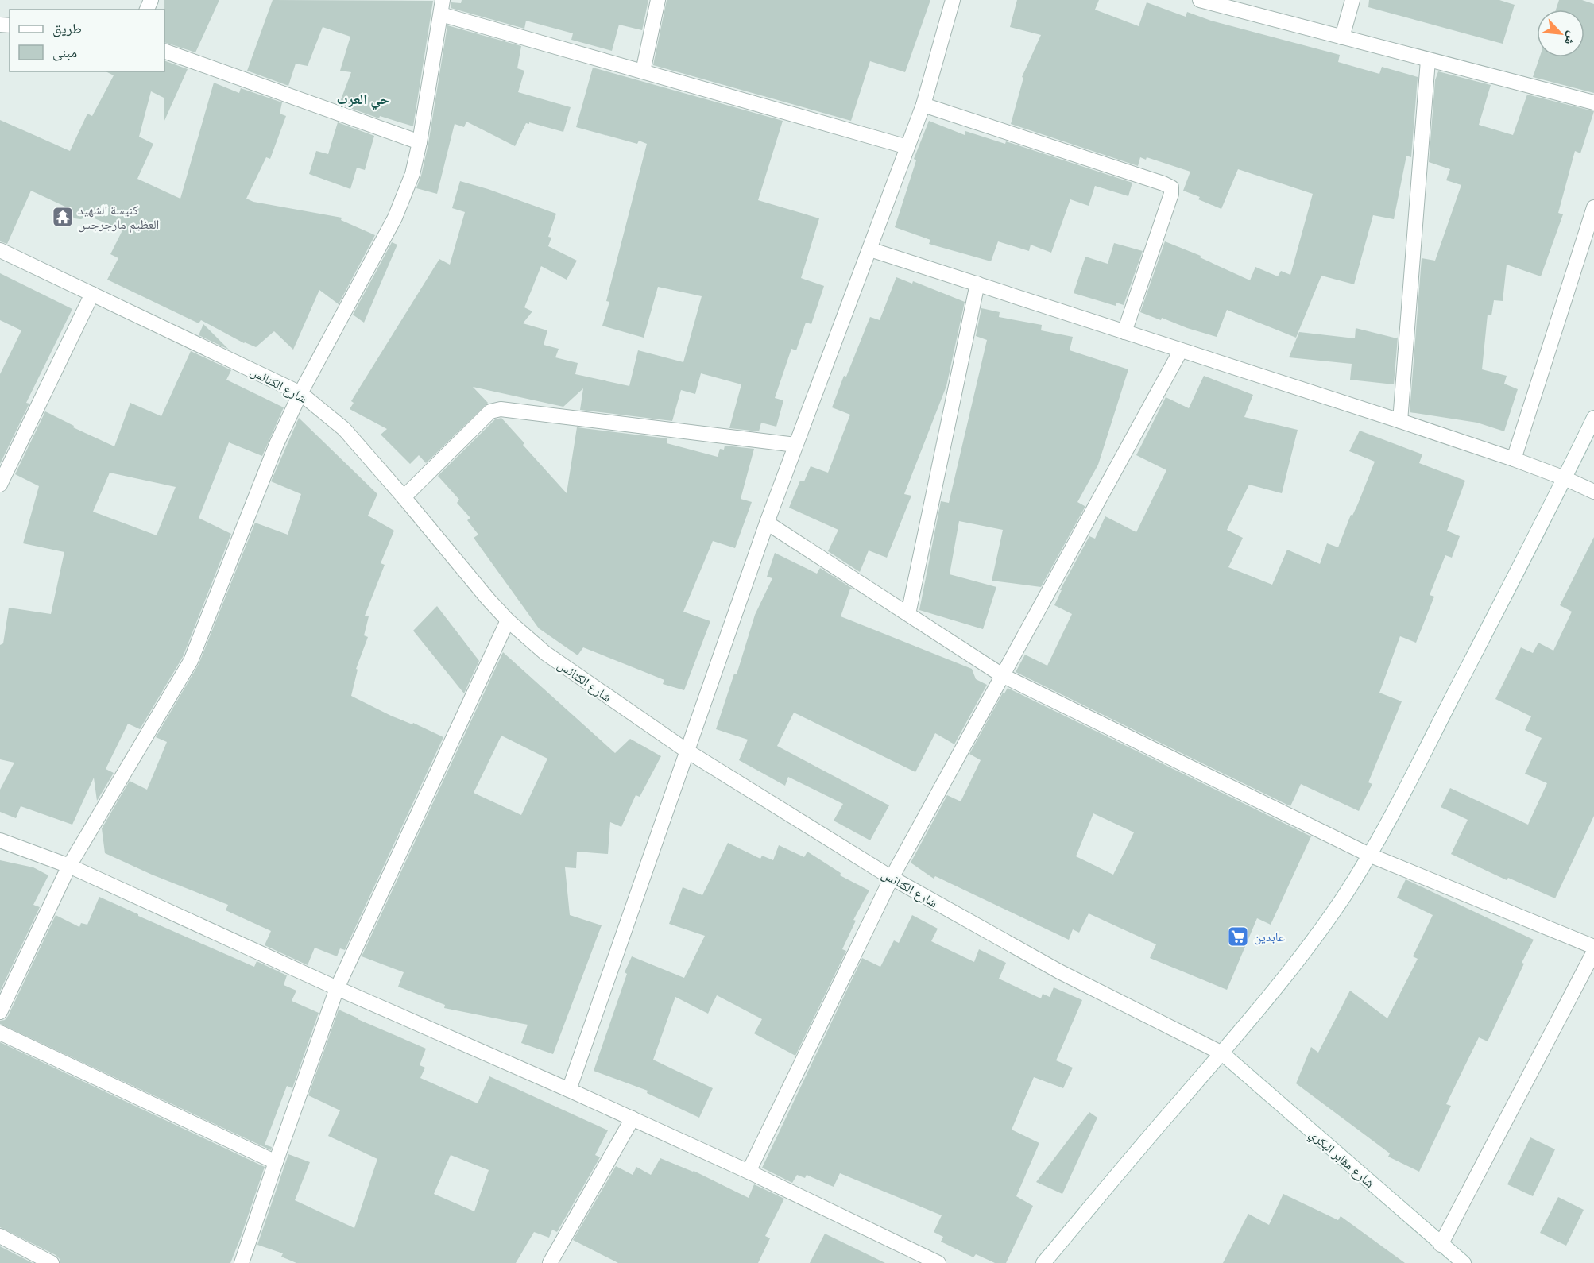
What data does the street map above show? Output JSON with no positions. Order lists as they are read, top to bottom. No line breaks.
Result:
{"streets":{"street":["شارع الكنائس","شارع مقابر البكري"]},"crossings":[["شارع الكنائس","شارع مقابر البكري"]],"districts":["حي العرب"],"places":{"temple":["كنيسة الشهيد العظيم مارجرجس"],"supermarket":["عابدين"]},"legend":["طريق","مبنى"],"north":"bottom right"}
